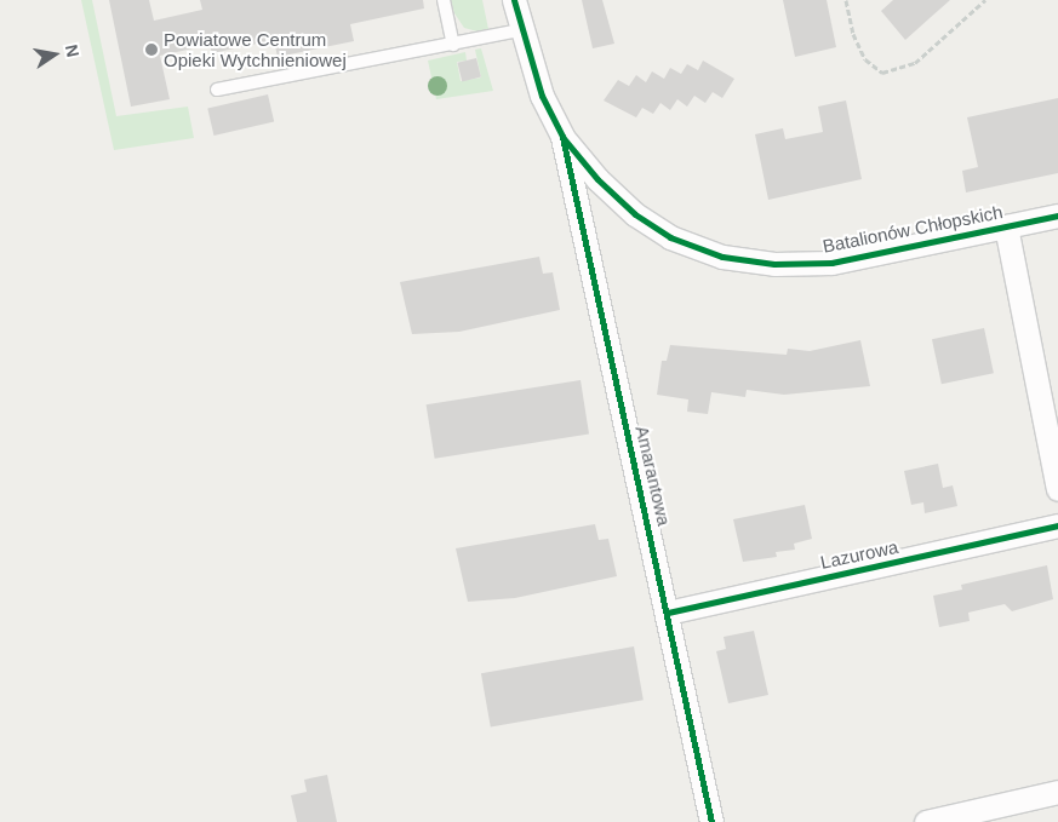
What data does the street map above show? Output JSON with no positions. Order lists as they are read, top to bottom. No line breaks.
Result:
{"streets":{"street":["Batalionów Chłopskich","Amarantowa","Lazurowa"]},"crossings":[["Batalionów Chłopskich","Amarantowa"],["Amarantowa","Lazurowa"]],"places":["Powiatowe Centrum Opieki Wytchnieniowej"],"north":"right"}
